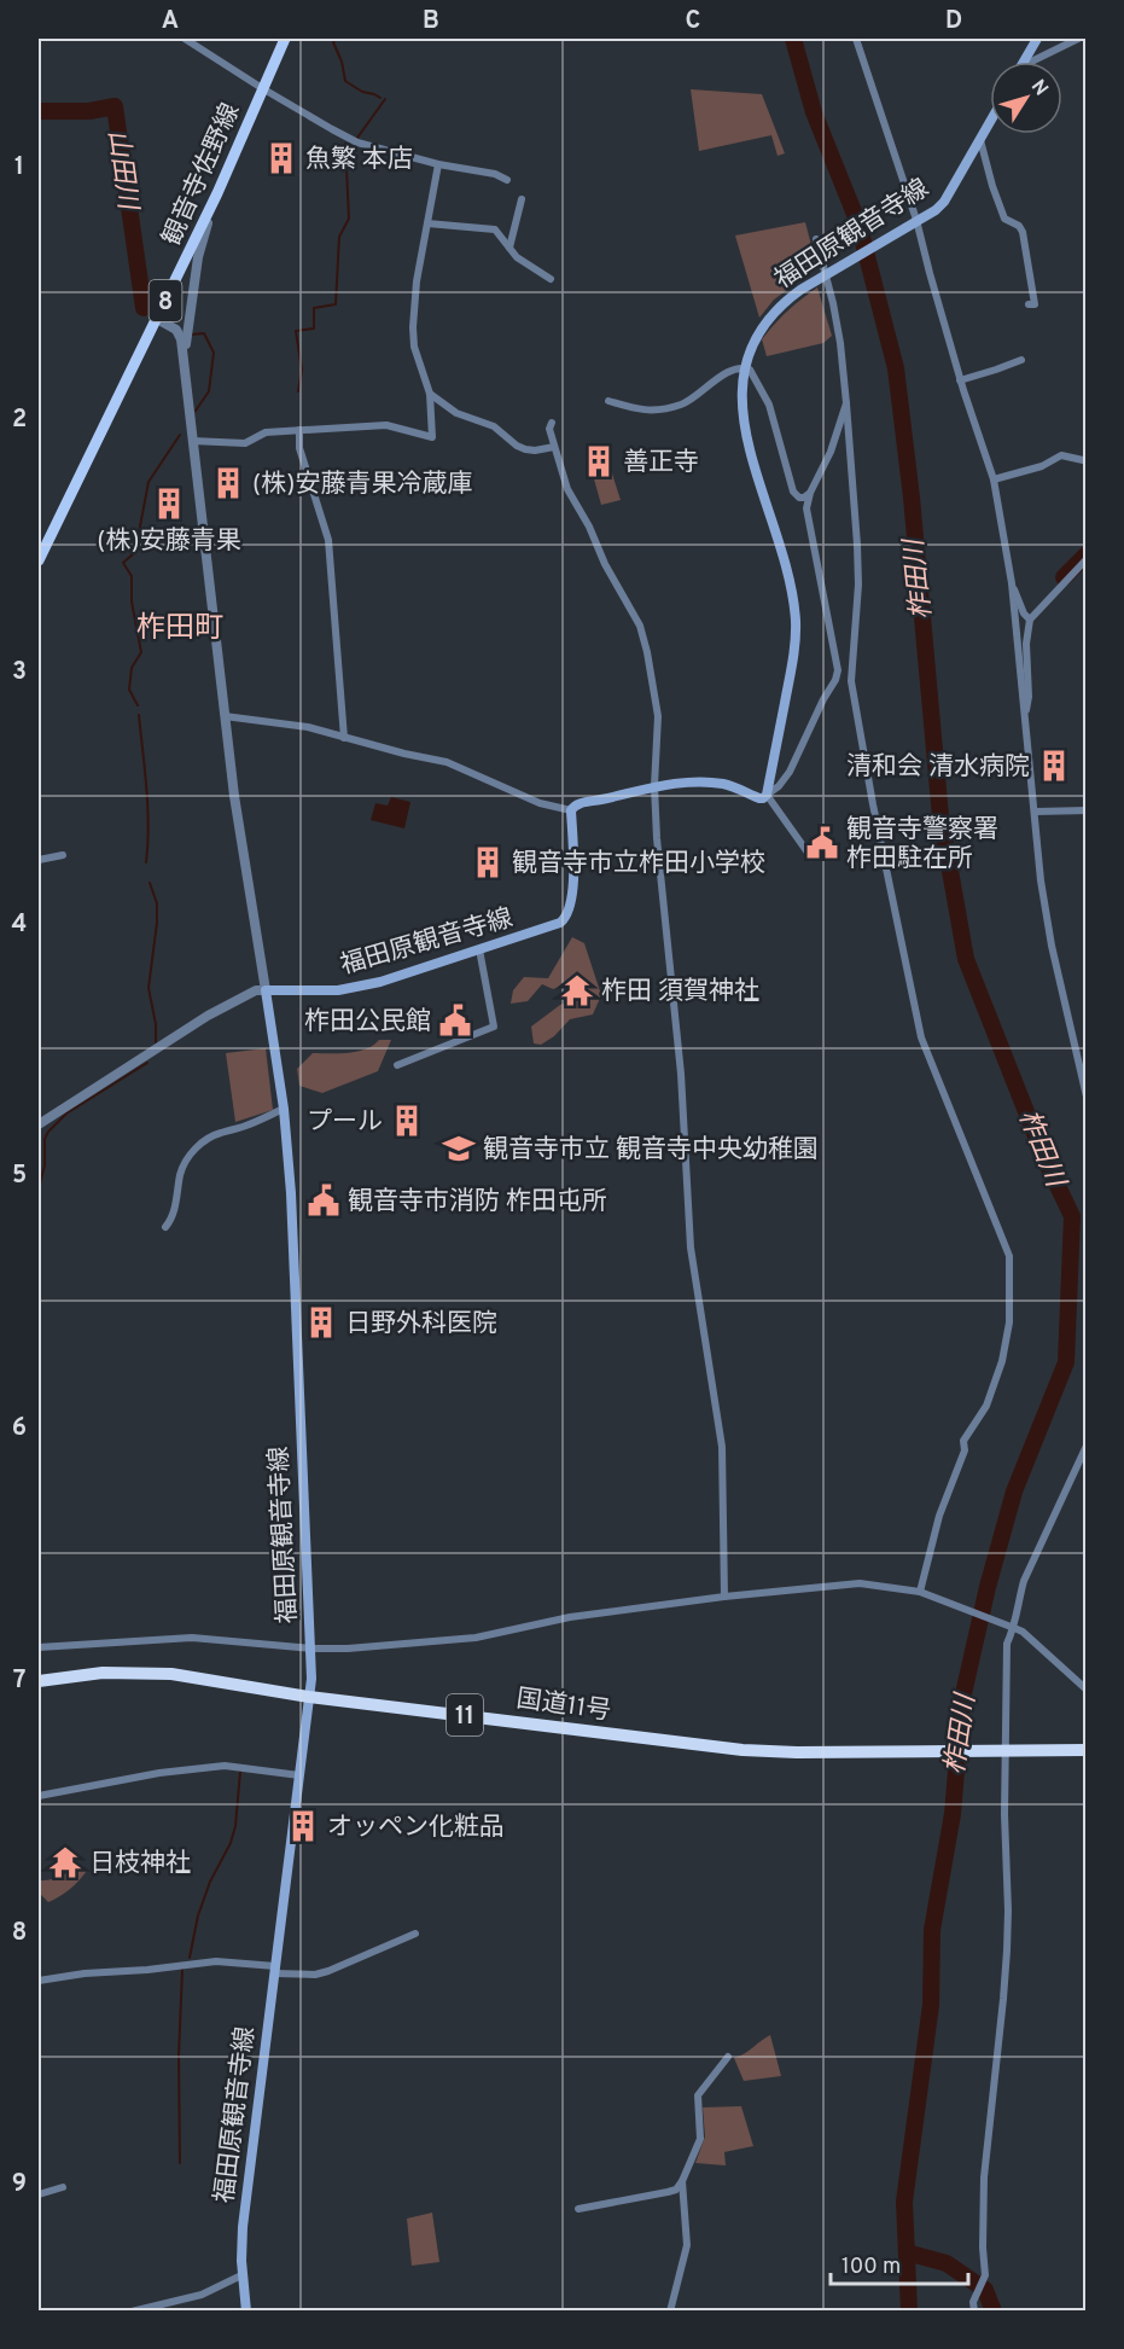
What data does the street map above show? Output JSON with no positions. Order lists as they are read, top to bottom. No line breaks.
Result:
{"streets":{"highway":["国道11号","11"],"main road":["観音寺佐野線","福田原観音寺線","8"]},"crossings":[["福田原観音寺線","国道11号"]],"districts":["柞田町"],"water":["山田川","柞田川"],"places":{"building":["魚繁 本店","善正寺","(株)安藤青果冷蔵庫","(株)安藤青果","清和会 清水病院","観音寺市立柞田小学校","プール","日野外科医院","オッペン化粧品"],"public building":["観音寺警察署 柞田駐在所","柞田公民館","観音寺市消防 柞田屯所"],"temple":["柞田 須賀神社","日枝神社"],"school or university":["観音寺市立 観音寺中央幼稚園"]},"scale_bar":"100 m","north":"top right","grid":{"columns":["A","B","C","D"],"rows":["1","2","3","4","5","6","7","8","9"]}}
